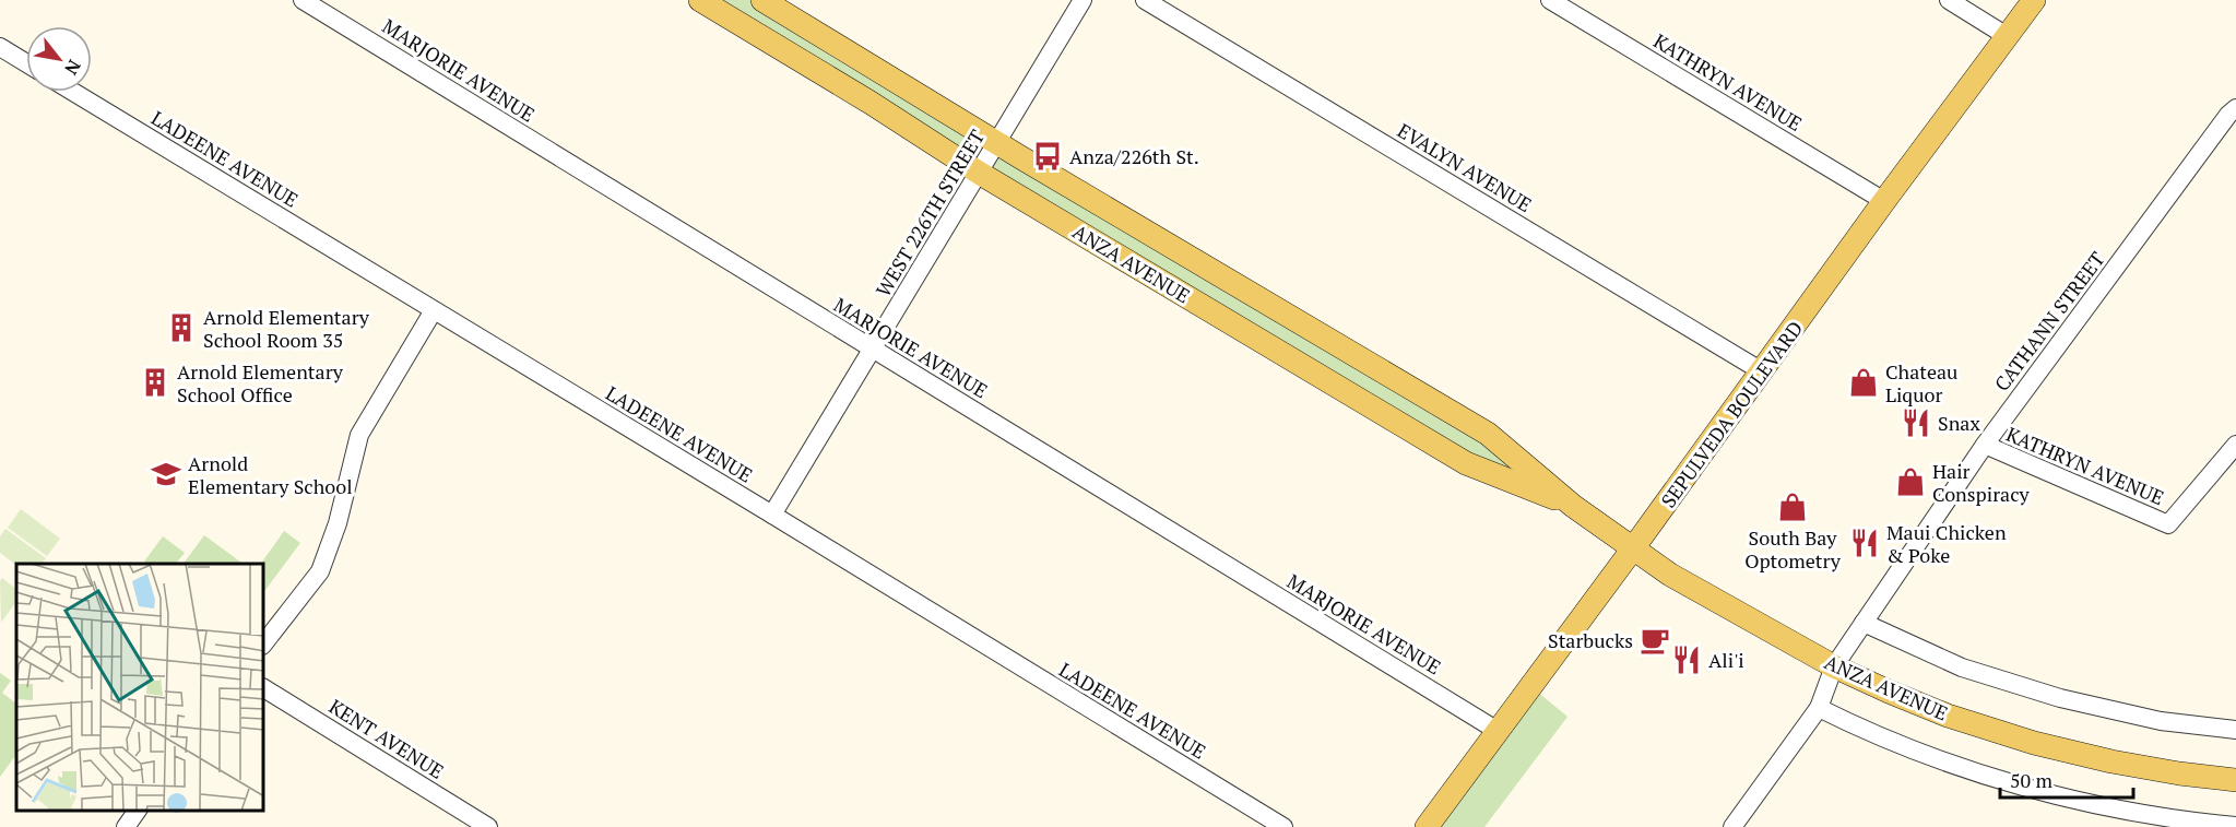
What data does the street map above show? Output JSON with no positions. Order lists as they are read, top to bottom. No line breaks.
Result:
{"streets":{"main road":["ANZA AVENUE","SEPULVEDA BOULEVARD"],"street":["MARJORIE AVENUE","KATHRYN AVENUE","LADEENE AVENUE","EVALYN AVENUE","WEST 226TH STREET","CATHANN STREET","KENT AVENUE"]},"crossings":[["MARJORIE AVENUE","WEST 226TH STREET"],["MARJORIE AVENUE","SEPULVEDA BOULEVARD"],["KATHRYN AVENUE","CATHANN STREET"],["KATHRYN AVENUE","SEPULVEDA BOULEVARD"],["LADEENE AVENUE","WEST 226TH STREET"],["EVALYN AVENUE","SEPULVEDA BOULEVARD"],["WEST 226TH STREET","ANZA AVENUE"],["ANZA AVENUE","CATHANN STREET"],["ANZA AVENUE","SEPULVEDA BOULEVARD"]],"places":{"bus stop":["Anza/226th St."],"building":["Arnold Elementary School Room 35","Arnold Elementary School Office"],"shop":["Chateau Liquor","Hair Conspiracy","South Bay Optometry"],"restaurant":["Snax","Maui Chicken & Poke","Ali'i"],"school or university":["Arnold Elementary School"],"cafe":["Starbucks"]},"scale_bar":"50 m","north":"bottom right"}
